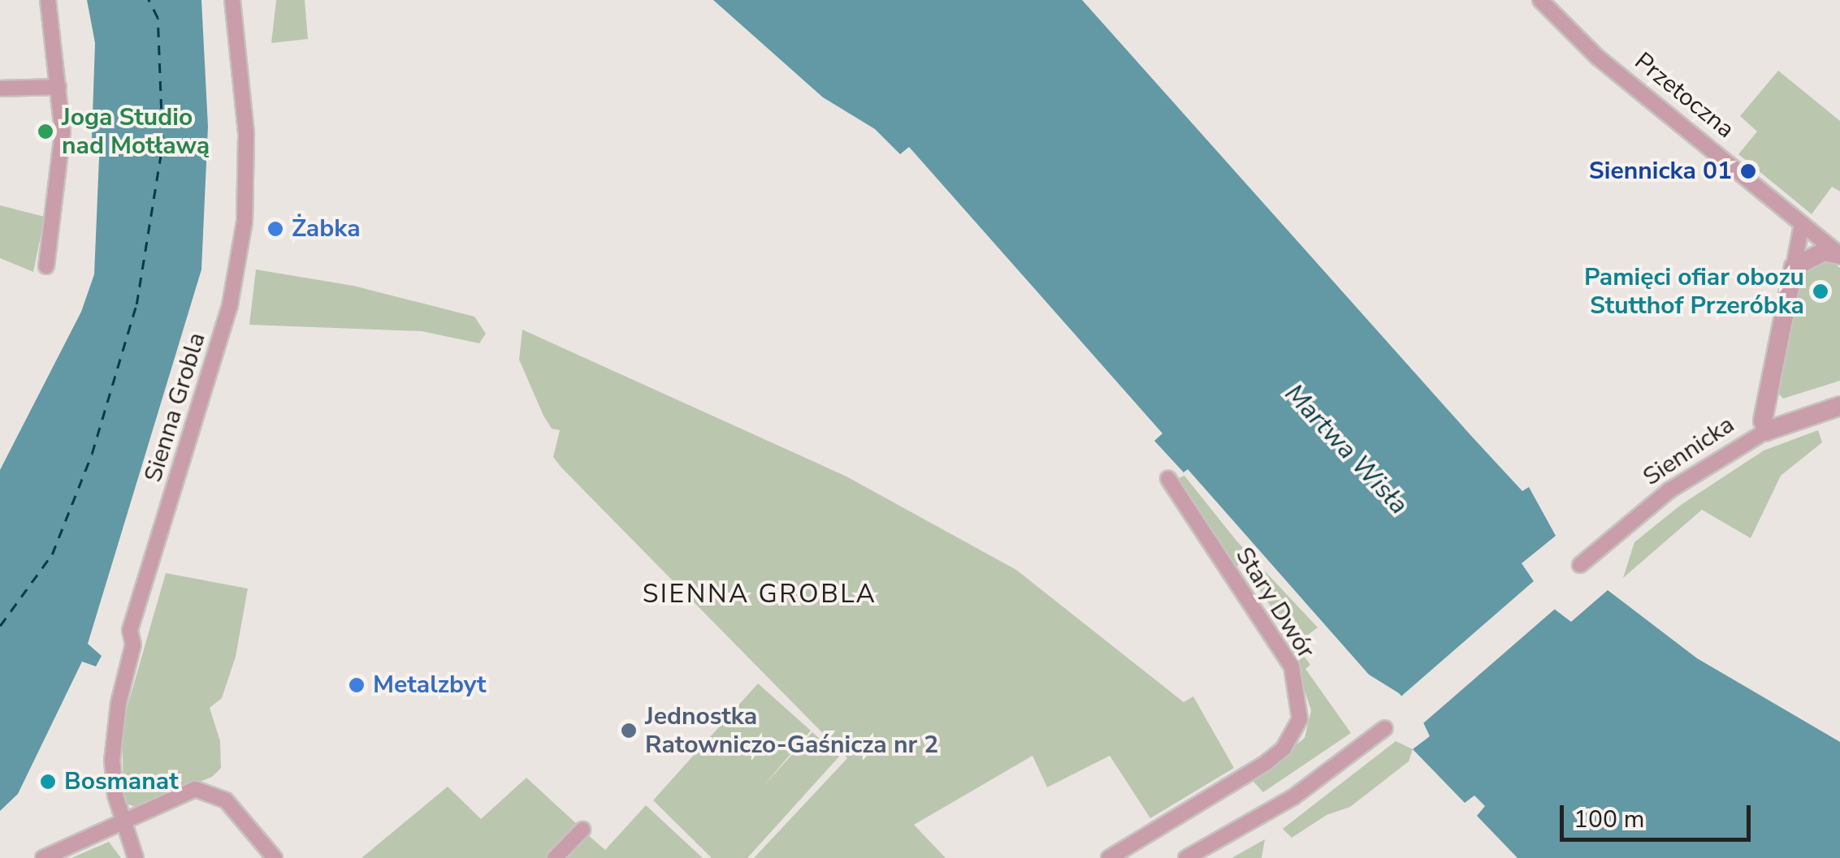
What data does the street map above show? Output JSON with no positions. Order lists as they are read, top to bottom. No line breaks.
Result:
{"streets":{"street":["Przetoczna","Sienna Grobla","Siennicka","Stary Dwór"]},"districts":["SIENNA GROBLA"],"water":["Martwa Wisła"],"places":["Joga Studio nad Motławą","Siennicka 01","Żabka","Pamięci ofiar obozu Stutthof Przeróbka","Metalzbyt","Jednostka Ratowniczo-Gaśnicza nr 2","Bosmanat"],"scale_bar":"100 m"}
